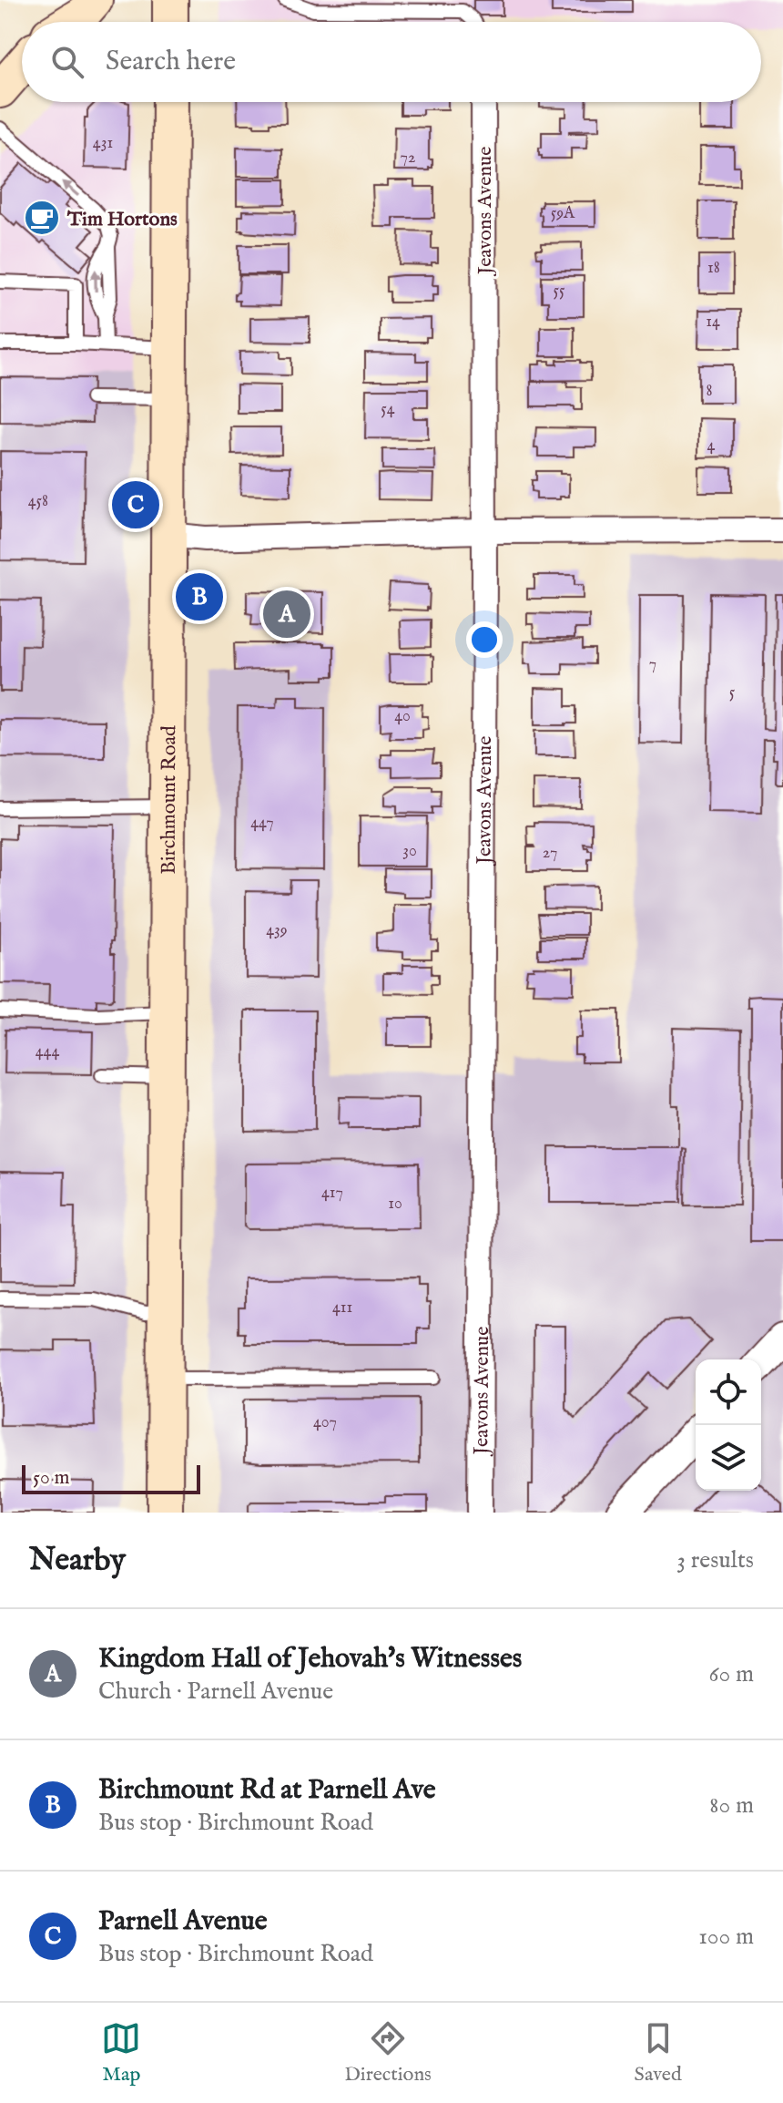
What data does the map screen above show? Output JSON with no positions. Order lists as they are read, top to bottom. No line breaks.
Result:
{"streets":{"main road":["Birchmount Road"],"street":["Jeavons Avenue"]},"places":{"cafe":["Tim Hortons"]},"house_numbers":["431","72","59A","18","55","14","8","54","4","458","7","5","40","447","30","27","439","444","417","10","411","407"],"scale_bar":"50 m","page":{"search":"Search here","pins":["C","B","A"],"scale":"50 m","heading":["Nearby","3 results"],"list":[{"mark":"A","name":"Kingdom Hall of Jehovah's Witnesses","note":"Church · Parnell Avenue","value":"60 m"},{"mark":"B","name":"Birchmount Rd at Parnell Ave","note":"Bus stop · Birchmount Road","value":"80 m"},{"mark":"C","name":"Parnell Avenue","note":"Bus stop · Birchmount Road","value":"100 m"}],"nav":["Map","Directions","Saved"]}}
